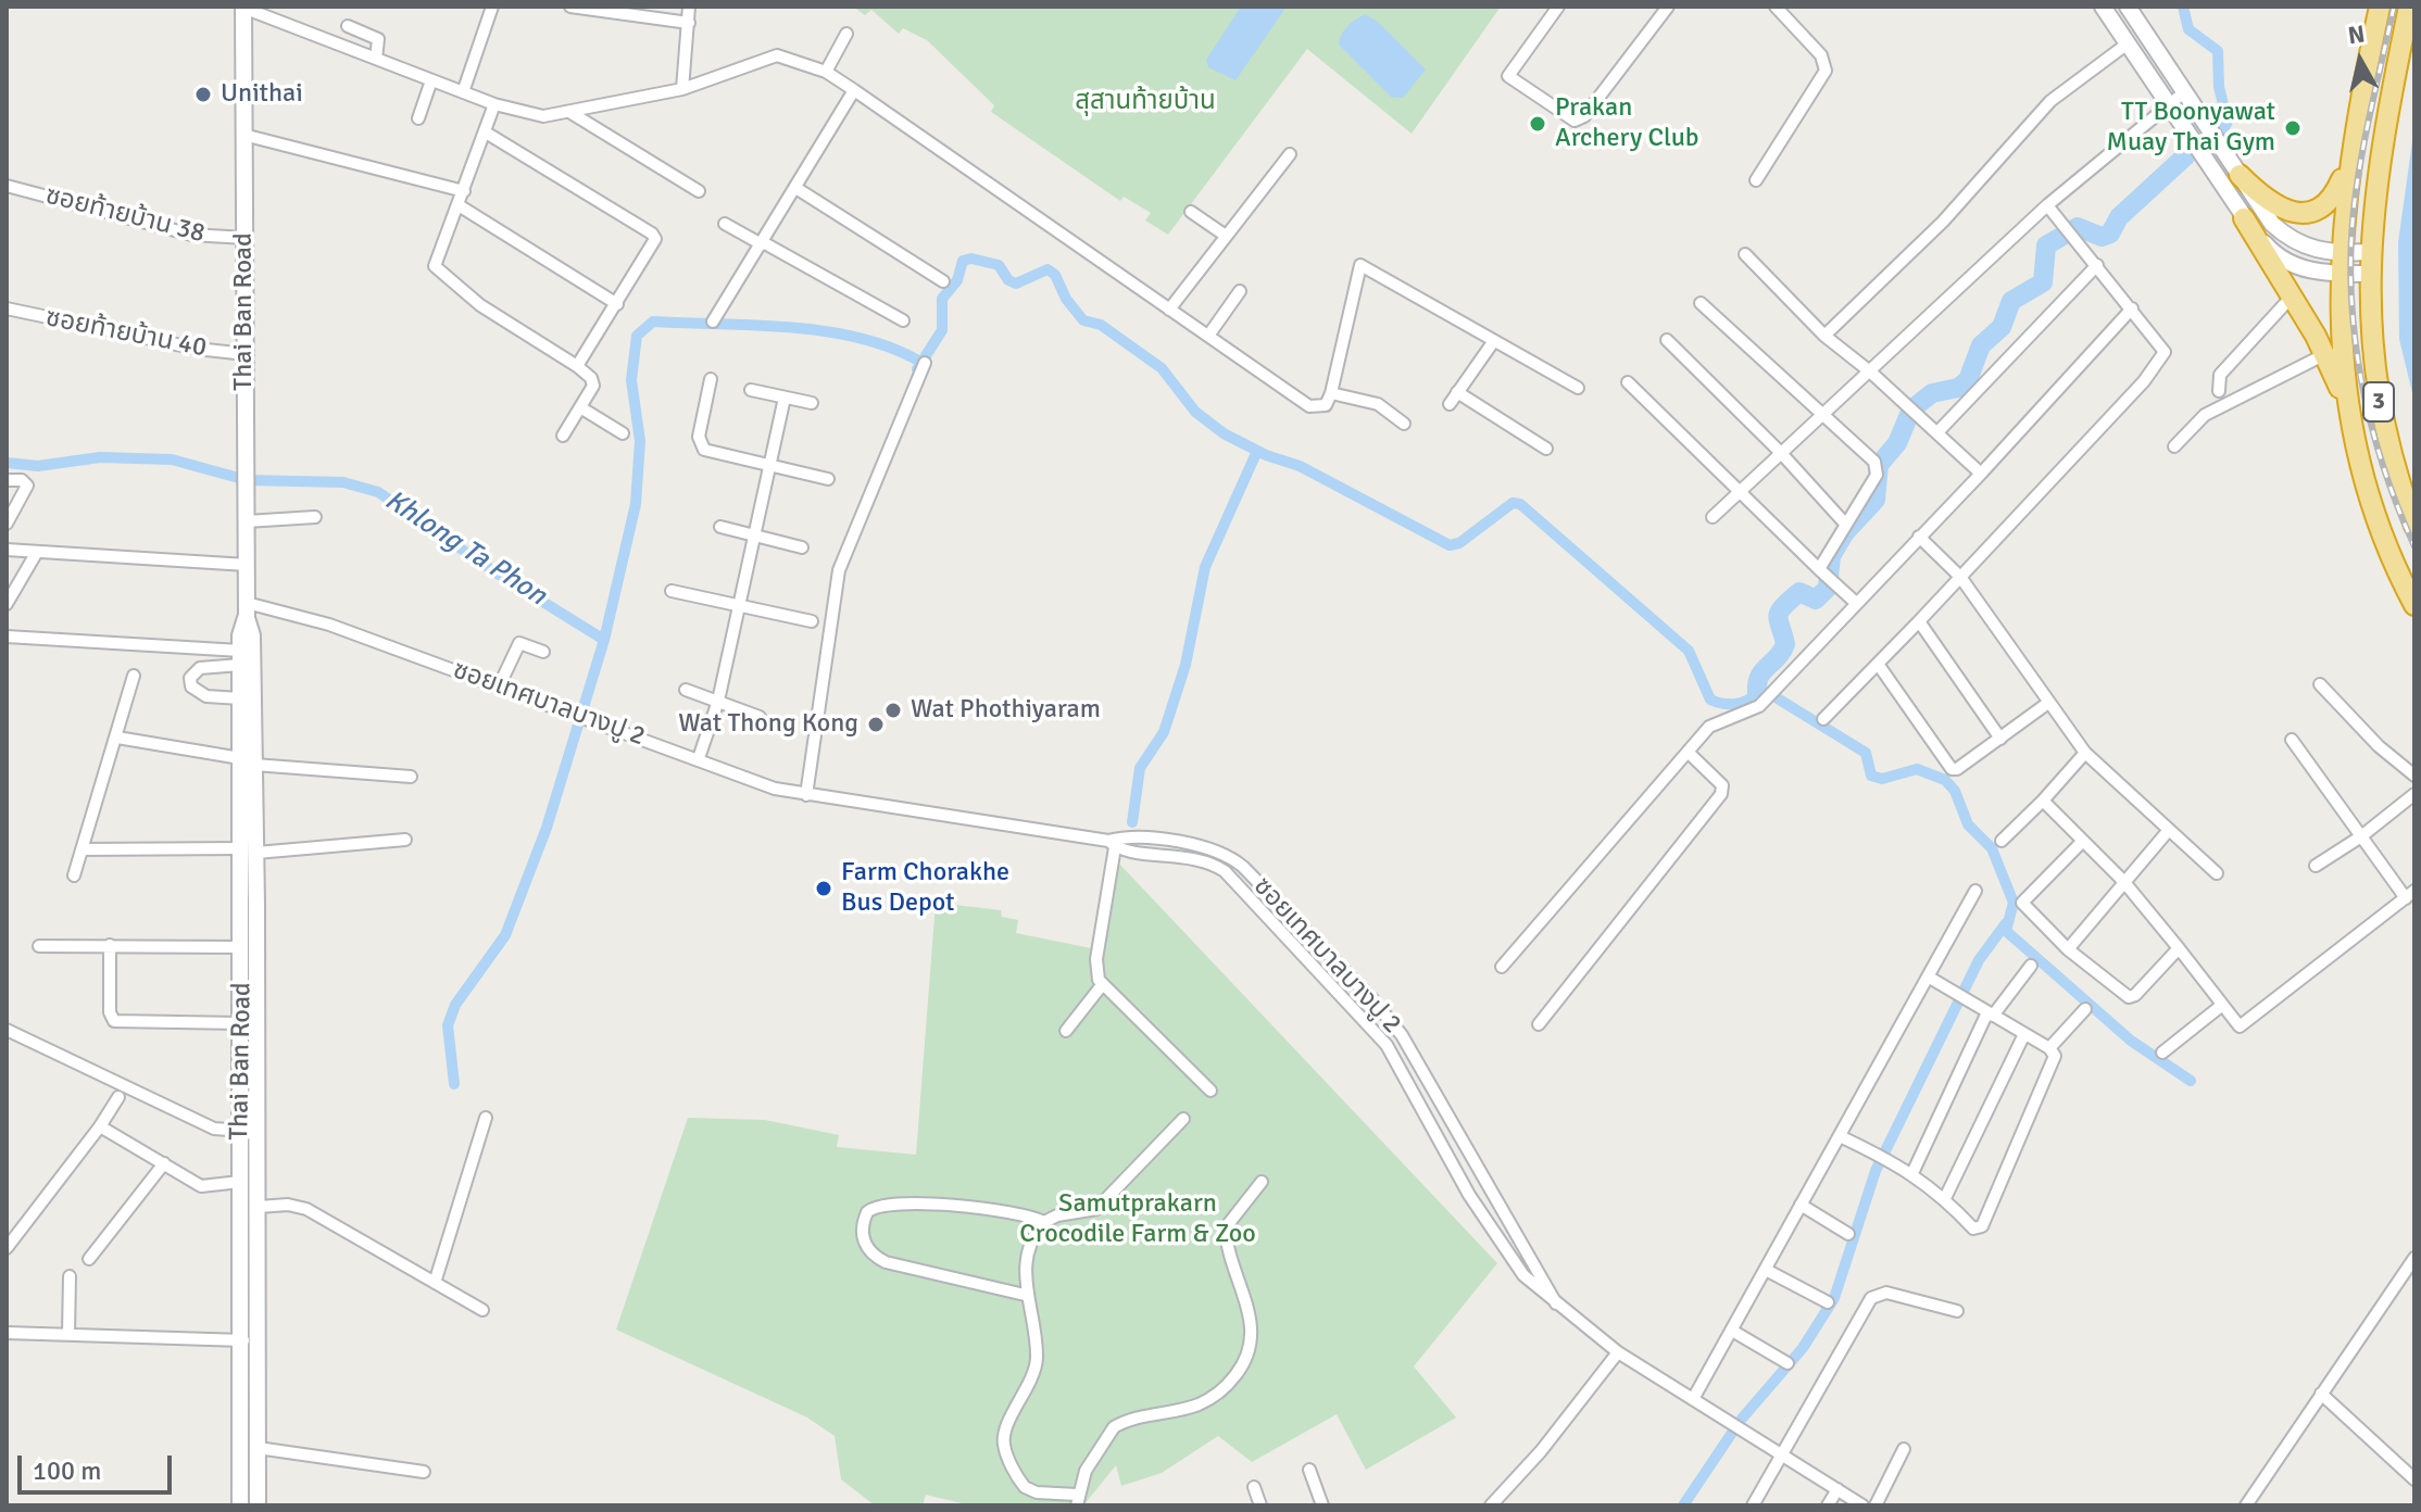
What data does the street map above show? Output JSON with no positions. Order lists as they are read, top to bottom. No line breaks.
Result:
{"streets":{"highway":["3"],"street":["ซอยท้ายบ้าน 38","Thai Ban Road","ซอยท้ายบ้าน 40","ซอยเทศบาลบางปู 2"]},"crossings":[["ซอยท้ายบ้าน 38","Thai Ban Road"],["Thai Ban Road","ซอยท้ายบ้าน 40"],["Thai Ban Road","ซอยเทศบาลบางปู 2"]],"water":["Khlong Ta Phon"],"parks":["สุสานท้ายบ้าน","Samutprakarn Crocodile Farm & Zoo"],"places":["Unithai","Prakan Archery Club","TT Boonyawat Muay Thai Gym","Wat Phothiyaram","Wat Thong Kong","Farm Chorakhe Bus Depot"],"scale_bar":"100 m","north":"top"}
